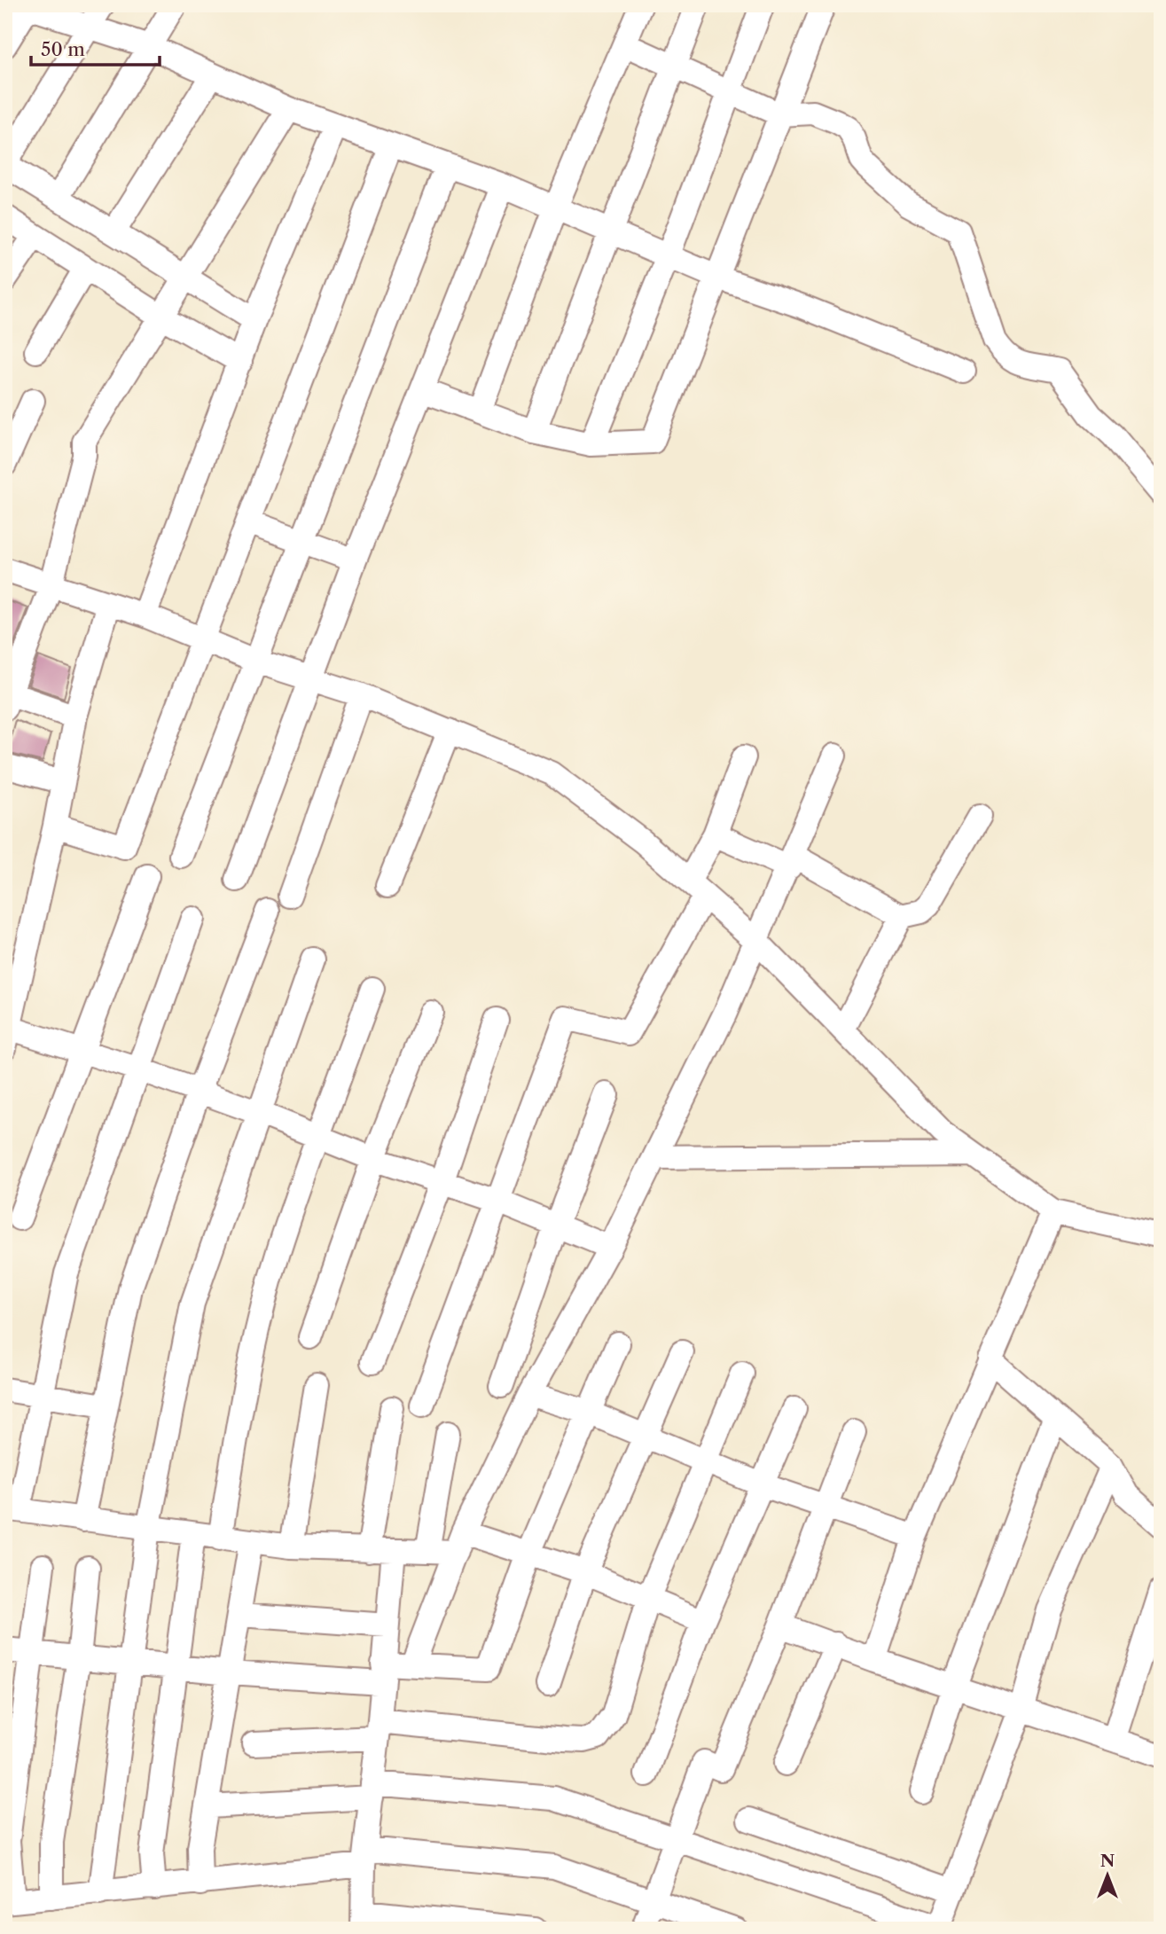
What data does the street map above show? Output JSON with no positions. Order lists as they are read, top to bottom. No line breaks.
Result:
{"scale_bar":"50 m","north":"top"}
